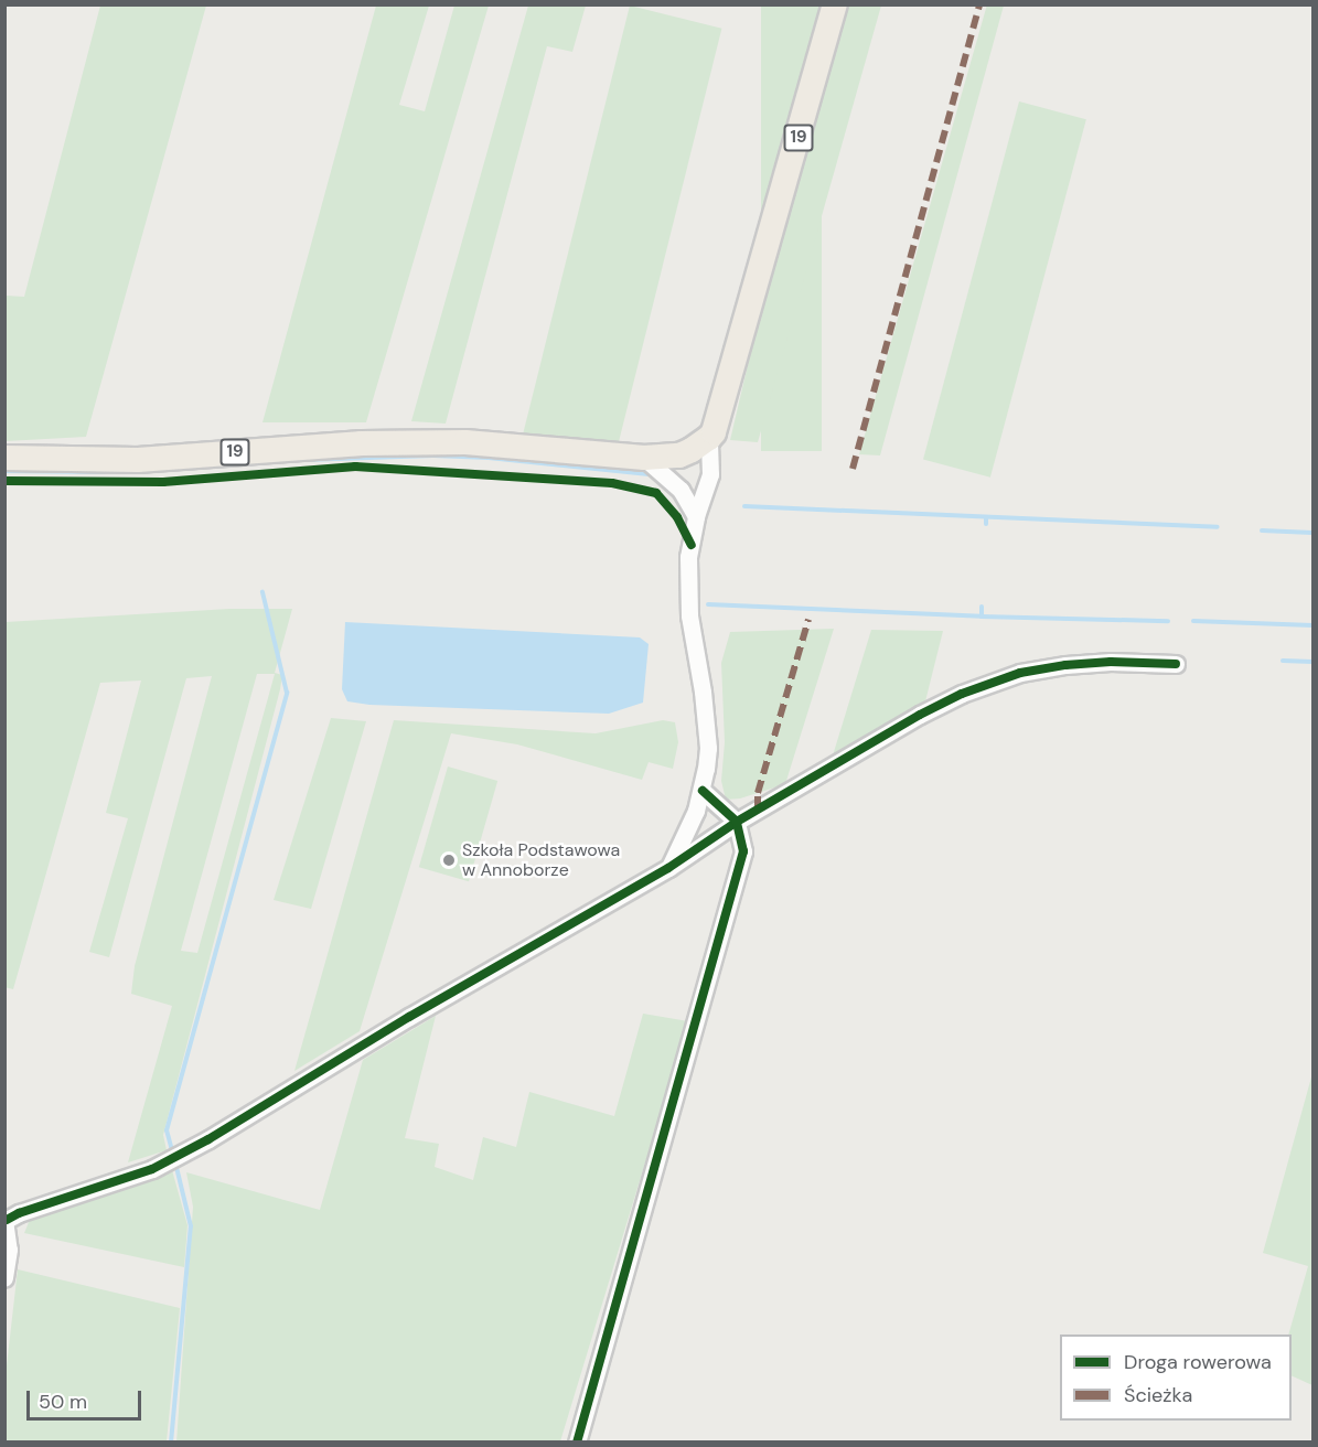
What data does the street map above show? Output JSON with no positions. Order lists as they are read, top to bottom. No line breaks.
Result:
{"streets":{"highway":["19"]},"places":["Szkoła Podstawowa w Annoborze"],"legend":["Droga rowerowa","Ścieżka"],"scale_bar":"50 m"}
